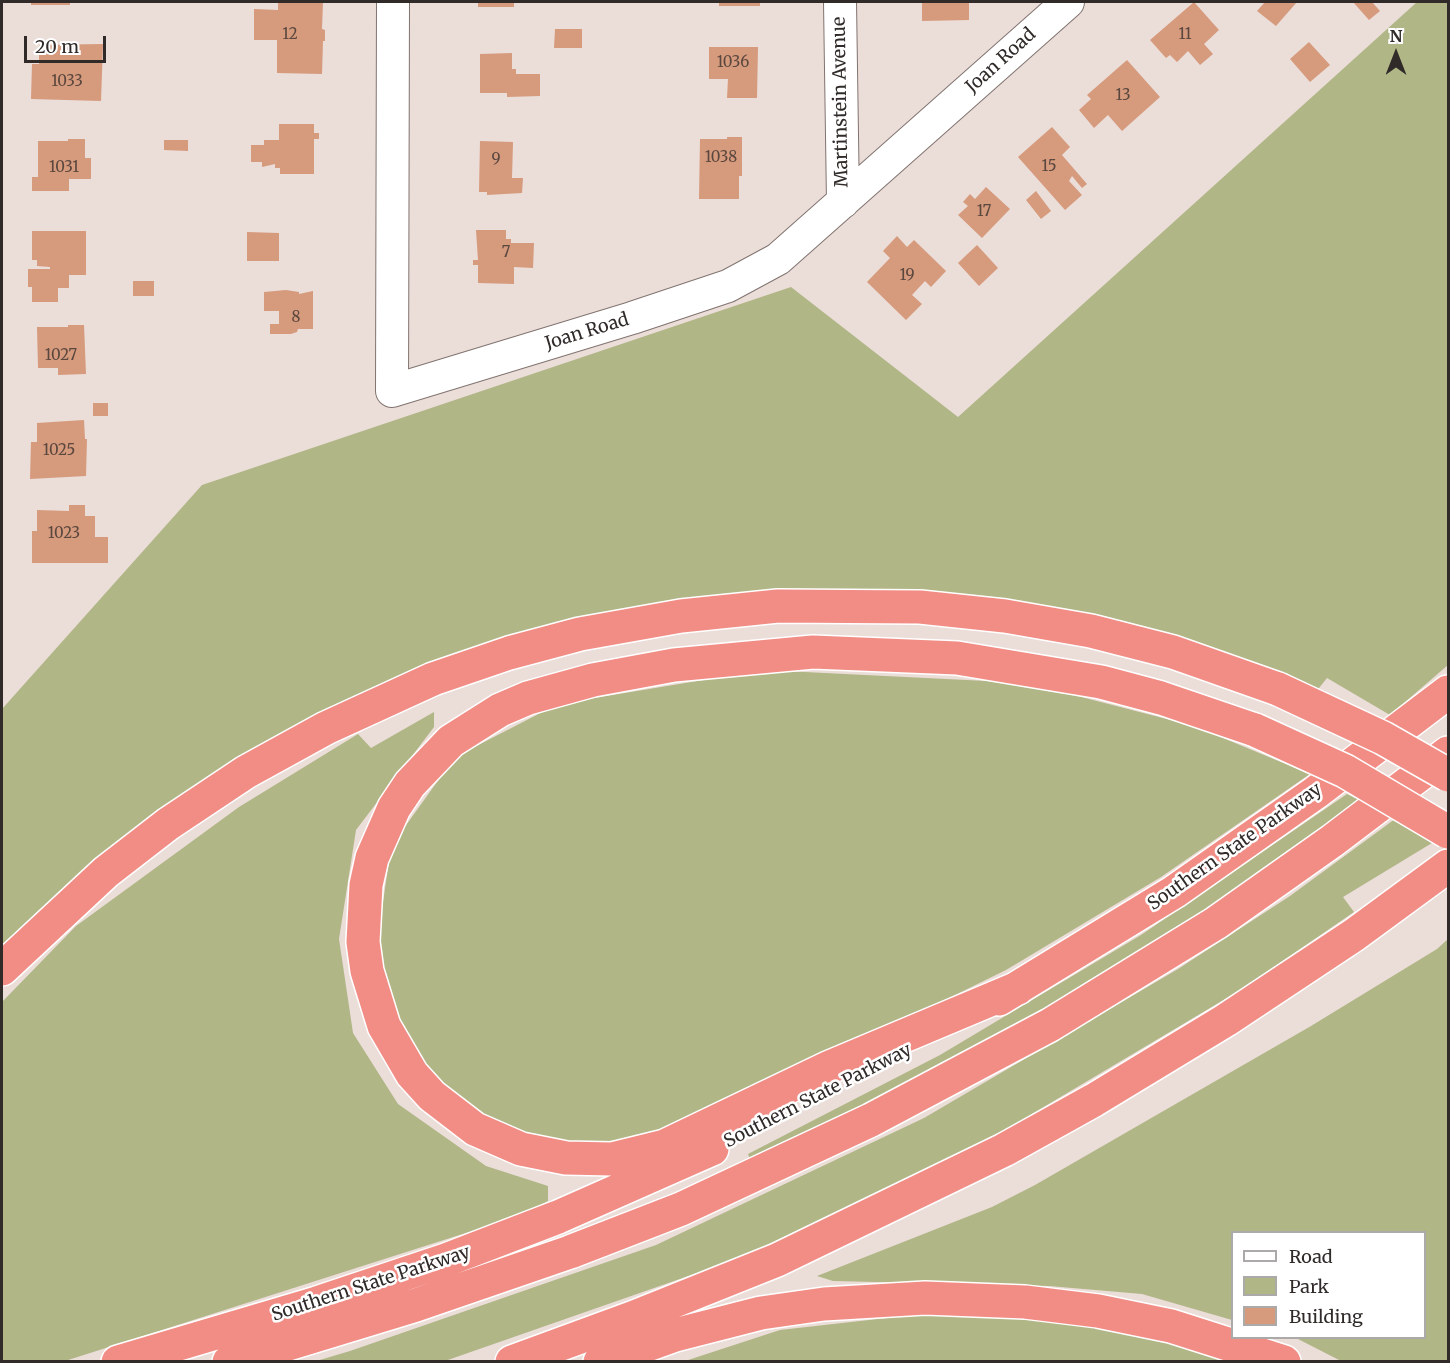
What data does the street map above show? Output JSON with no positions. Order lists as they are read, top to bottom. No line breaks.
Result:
{"streets":{"highway":["Southern State Parkway"],"street":["Joan Road","Martinstein Avenue"]},"crossings":[["Joan Road","Martinstein Avenue"]],"house_numbers":["12","11","1036","1033","13","1038","9","15","1031","17","7","19","8","1027","1025","1023"],"legend":["Road","Park","Building"],"scale_bar":"20 m","north":"top"}
